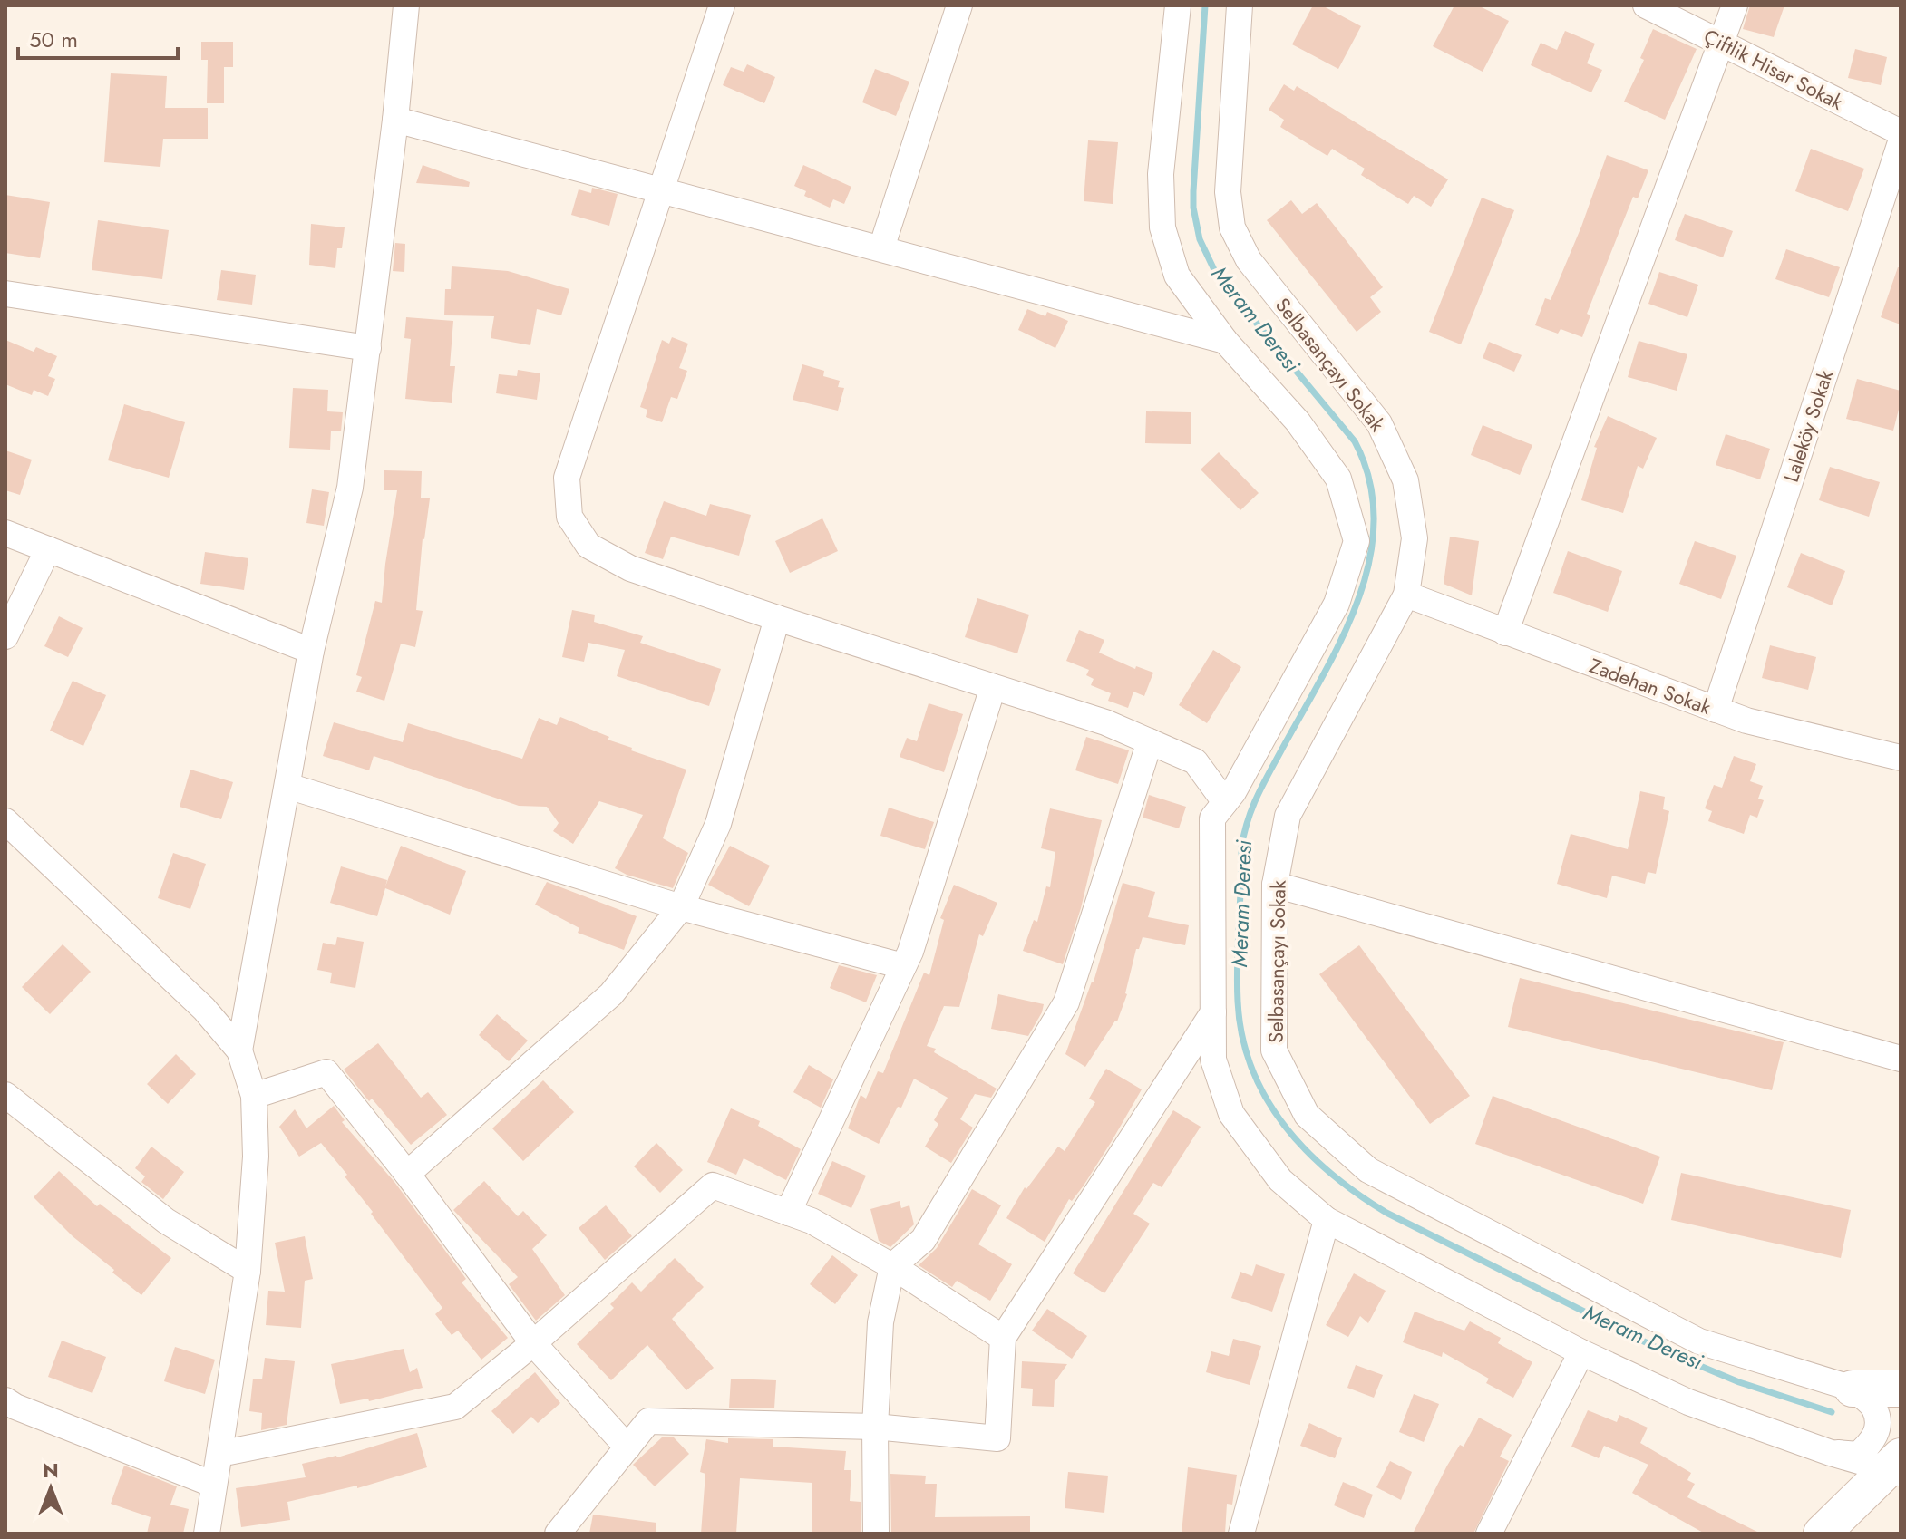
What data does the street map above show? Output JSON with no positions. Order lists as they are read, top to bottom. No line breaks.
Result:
{"streets":{"street":["Çiftlik Hisar Sokak","Selbasançayı Sokak","Laleköy Sokak","Zadehan Sokak"]},"crossings":[["Selbasançayı Sokak","Zadehan Sokak"],["Laleköy Sokak","Zadehan Sokak"]],"water":["Meram Deresi"],"scale_bar":"50 m","north":"top"}
